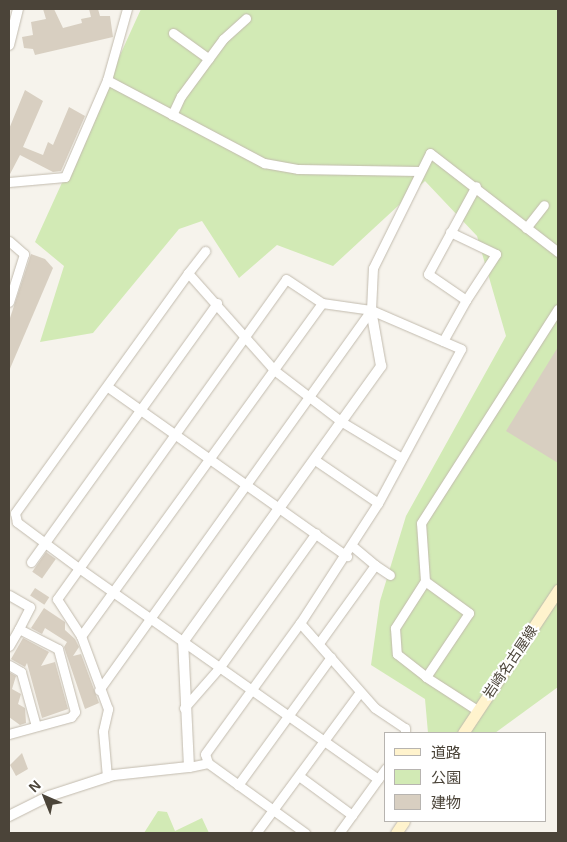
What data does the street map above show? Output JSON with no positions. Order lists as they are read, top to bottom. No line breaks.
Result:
{"streets":{"main road":["岩崎名古屋線"]},"legend":["道路","公園","建物"],"north":"top left"}
